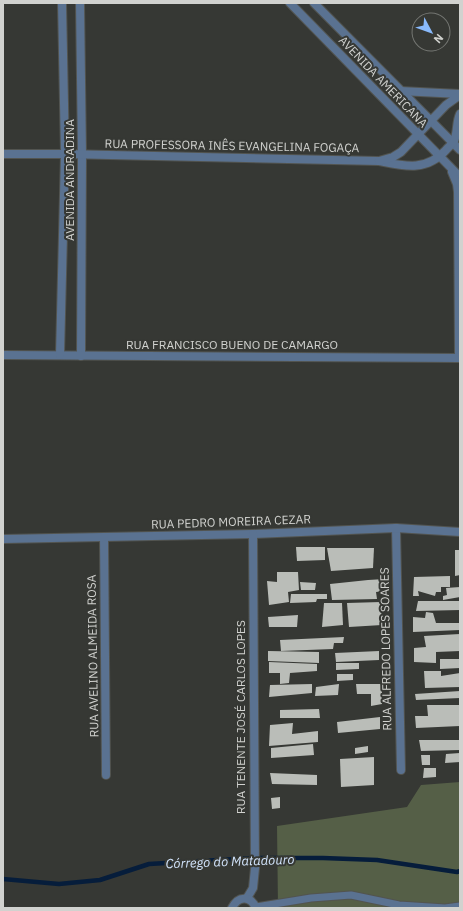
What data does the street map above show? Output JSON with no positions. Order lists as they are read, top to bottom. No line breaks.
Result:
{"streets":{"street":["AVENIDA AMERICANA","RUA PROFESSORA INÊS EVANGELINA FOGAÇA","AVENIDA ANDRADINA","RUA FRANCISCO BUENO DE CAMARGO","RUA PEDRO MOREIRA CEZAR","RUA ALFREDO LOPES SOARES","RUA AVELINO ALMEIDA ROSA","RUA TENENTE JOSÉ CARLOS LOPES"]},"crossings":[["AVENIDA AMERICANA","RUA PROFESSORA INÊS EVANGELINA FOGAÇA"],["RUA PROFESSORA INÊS EVANGELINA FOGAÇA","AVENIDA ANDRADINA"],["AVENIDA ANDRADINA","RUA FRANCISCO BUENO DE CAMARGO"],["RUA PEDRO MOREIRA CEZAR","RUA ALFREDO LOPES SOARES"],["RUA PEDRO MOREIRA CEZAR","RUA AVELINO ALMEIDA ROSA"],["RUA PEDRO MOREIRA CEZAR","RUA TENENTE JOSÉ CARLOS LOPES"]],"water":["Córrego do Matadouro"],"north":"bottom right"}
